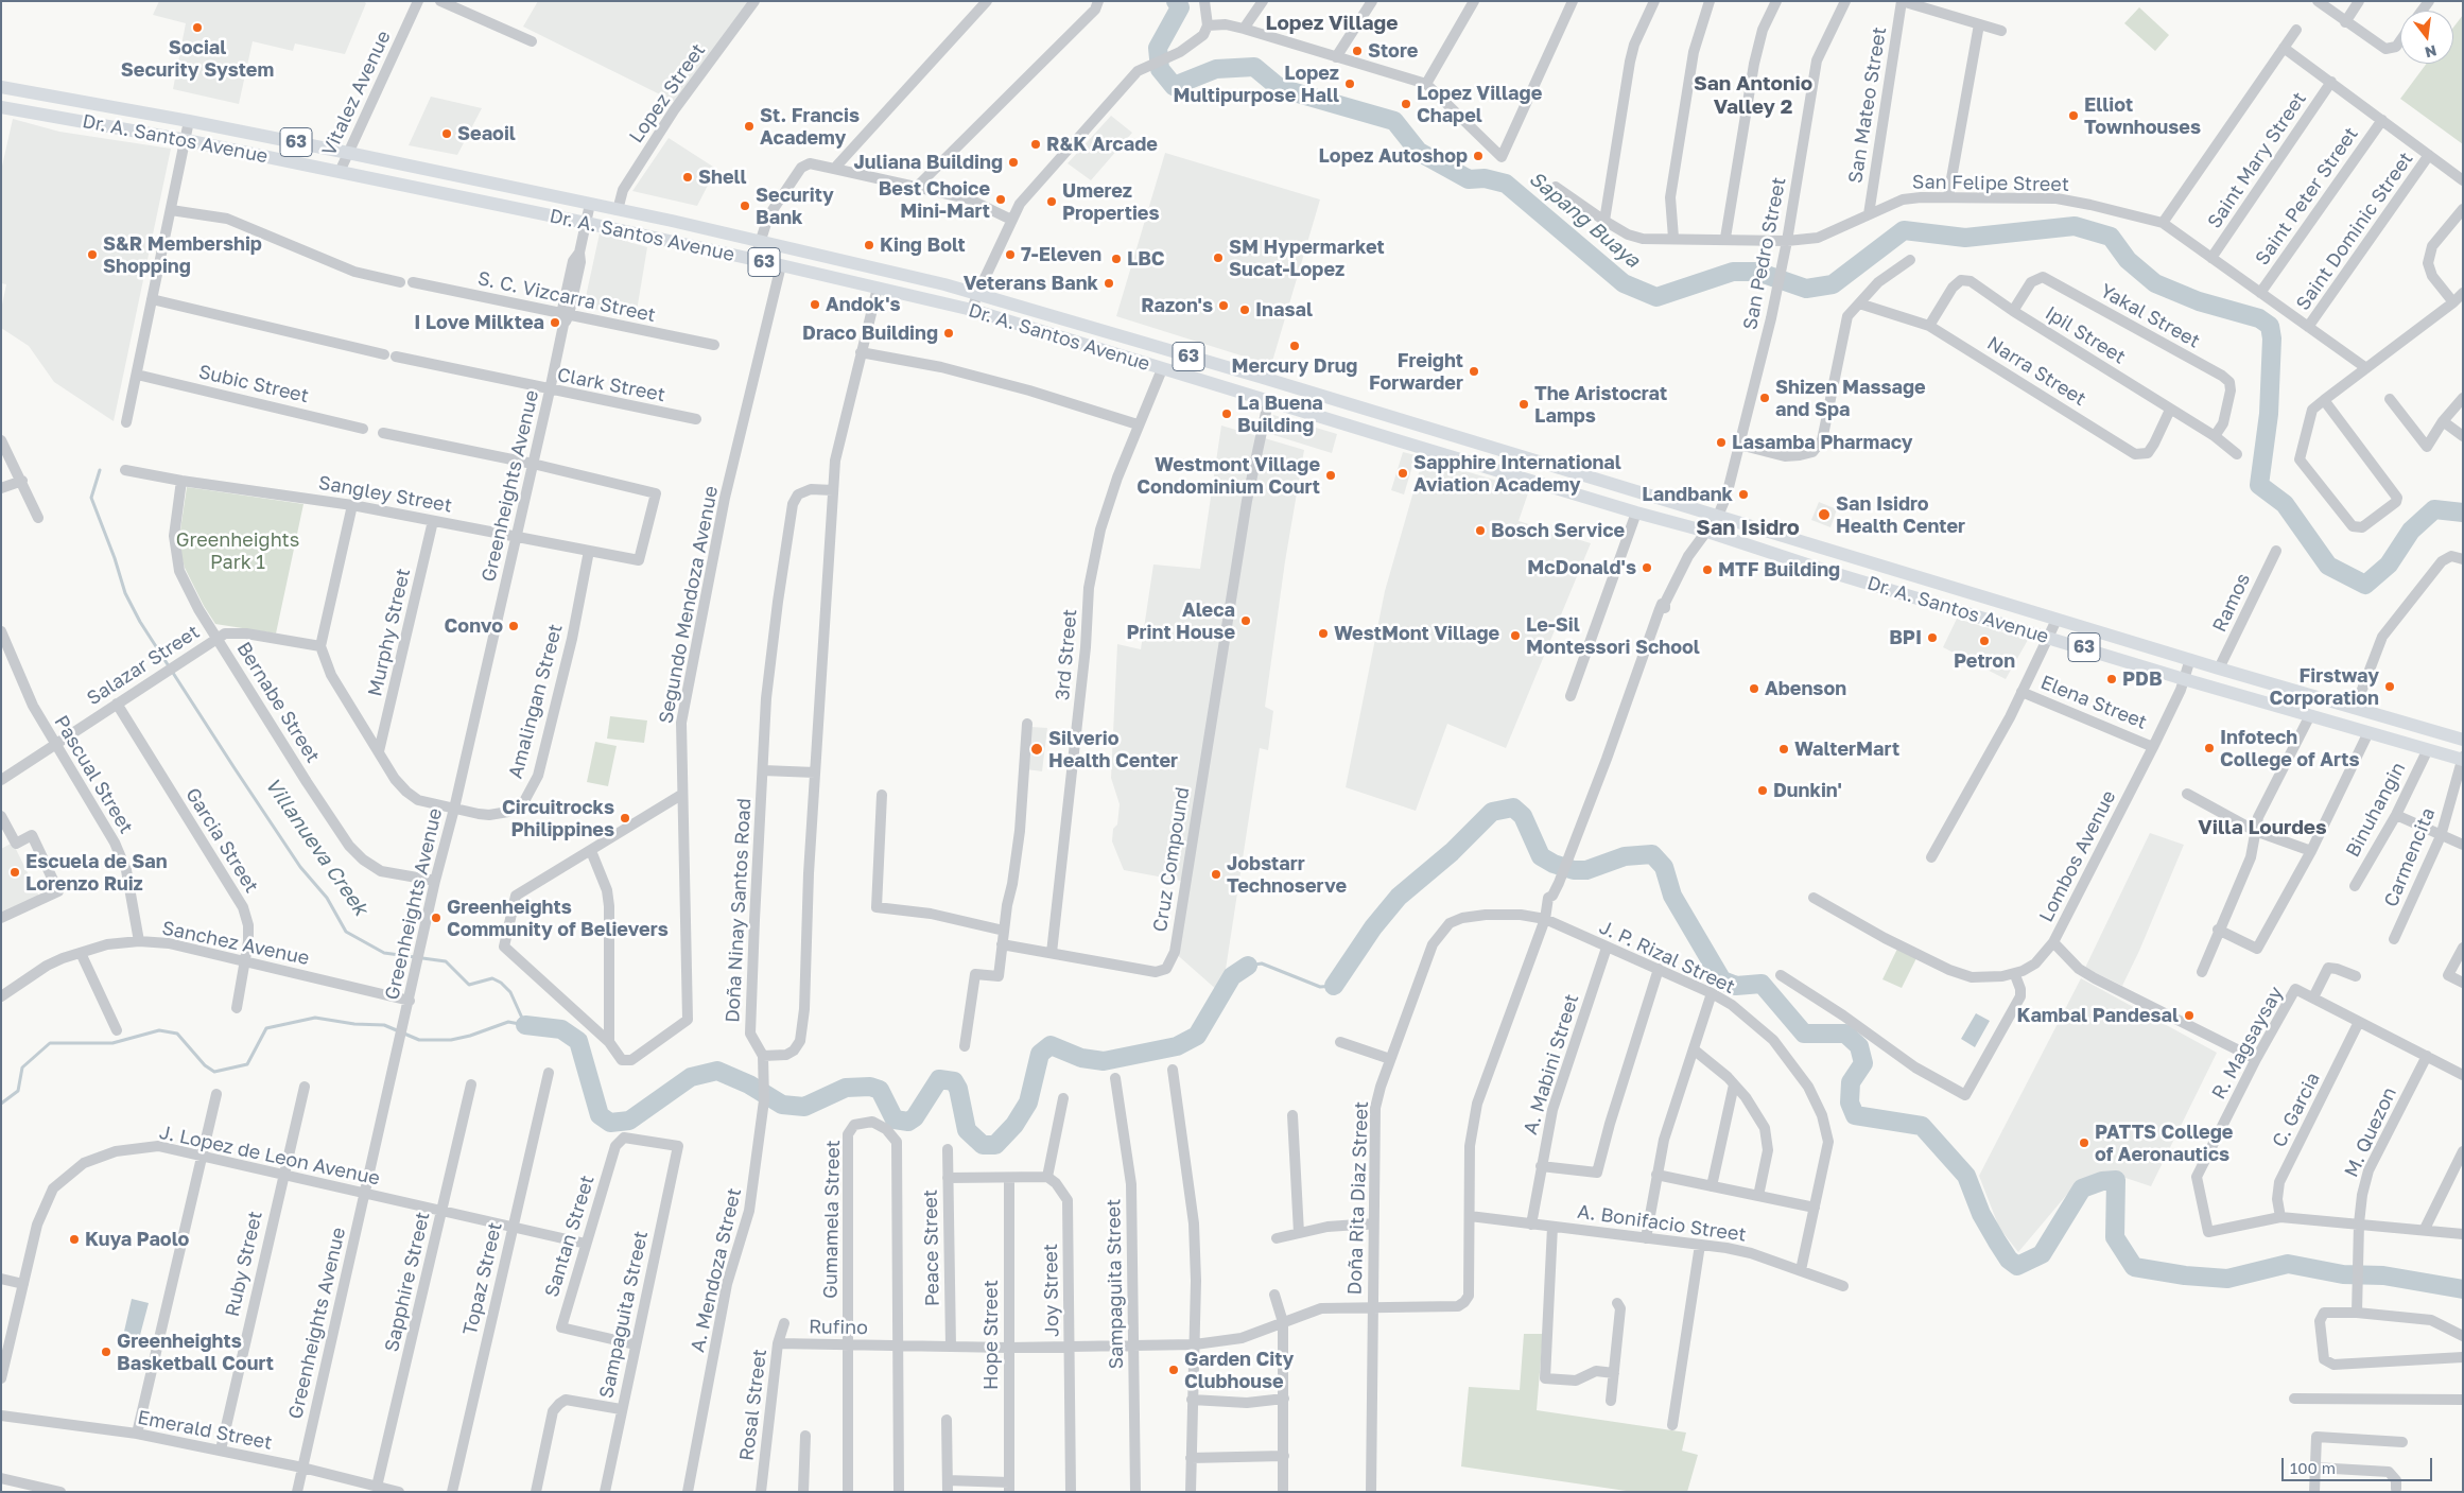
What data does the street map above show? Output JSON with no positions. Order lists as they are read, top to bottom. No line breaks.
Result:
{"streets":{"main road":["Dr. A. Santos Avenue","63"],"street":["Vitalez Avenue","Lopez Street","San Mateo Street","Saint Mary Street","San Felipe Street","Saint Peter Street","Saint Dominic Street","San Pedro Street","S. C. Vizcarra Street","Yakal Street","Ipil Street","Narra Street","Subic Street","Clark Street","Greenheights Avenue","Sangley Street","Ramos","Segundo Mendoza Avenue","Murphy Street","3rd Street","Salazar Street","Amalingan Street","Bernabe Street","Elena Street","Pascual Street","Binuhangin","Garcia Street","Lombos Avenue","Carmencita","Cruz Compound","Doña Ninay Santos Road","Sanchez Avenue","J. P. Rizal Street","R. Magsaysay","A. Mabini Street","C. Garcia","M. Quezon","J. Lopez de Leon Avenue","Doña Rita Diaz Street","Gumamela Street","A. Bonifacio Street","Santan Street","Peace Street","Ruby Street","A. Mendoza Street","Topaz Street","Sapphire Street","Sampaguita Street","Joy Street","Rufino","Hope Street","Rosal Street","Emerald Street"]},"crossings":[["Vitalez Avenue","Dr. A. Santos Avenue"],["Lopez Street","Dr. A. Santos Avenue"],["San Mateo Street","San Felipe Street"],["Dr. A. Santos Avenue","San Pedro Street"],["Dr. A. Santos Avenue","Greenheights Avenue"],["Dr. A. Santos Avenue","Ramos"],["Dr. A. Santos Avenue","Segundo Mendoza Avenue"],["Dr. A. Santos Avenue","3rd Street"],["Dr. A. Santos Avenue","Binuhangin"],["Dr. A. Santos Avenue","Lombos Avenue"],["Dr. A. Santos Avenue","Carmencita"],["Dr. A. Santos Avenue","Cruz Compound"],["Saint Mary Street","San Felipe Street"],["San Felipe Street","Saint Peter Street"],["San Felipe Street","Saint Dominic Street"],["San Felipe Street","San Pedro Street"],["San Pedro Street","J. P. Rizal Street"],["San Pedro Street","Doña Rita Diaz Street"],["S. C. Vizcarra Street","Greenheights Avenue"],["Yakal Street","Ipil Street"],["Ipil Street","Narra Street"],["Clark Street","Greenheights Avenue"],["Greenheights Avenue","Sangley Street"],["Greenheights Avenue","Amalingan Street"],["Greenheights Avenue","Bernabe Street"],["Greenheights Avenue","Sanchez Avenue"],["Greenheights Avenue","J. Lopez de Leon Avenue"],["Greenheights Avenue","Emerald Street"],["Sangley Street","Murphy Street"],["Sangley Street","Amalingan Street"],["Sangley Street","Bernabe Street"],["Murphy Street","Amalingan Street"],["3rd Street","Cruz Compound"],["Salazar Street","Amalingan Street"],["Salazar Street","Bernabe Street"],["Salazar Street","Pascual Street"],["Salazar Street","Garcia Street"],["Elena Street","Lombos Avenue"],["Pascual Street","Sanchez Avenue"],["Garcia Street","Sanchez Avenue"],["Lombos Avenue","R. Magsaysay"],["Doña Ninay Santos Road","A. Mendoza Street"],["J. P. Rizal Street","A. Mabini Street"],["J. P. Rizal Street","Doña Rita Diaz Street"],["J. P. Rizal Street","A. Bonifacio Street"],["R. Magsaysay","C. Garcia"],["R. Magsaysay","M. Quezon"],["A. Mabini Street","A. Bonifacio Street"],["J. Lopez de Leon Avenue","Santan Street"],["J. Lopez de Leon Avenue","Ruby Street"],["J. Lopez de Leon Avenue","Topaz Street"],["J. Lopez de Leon Avenue","Sapphire Street"],["Doña Rita Diaz Street","Rufino"],["Gumamela Street","Rufino"],["A. Bonifacio Street","Rufino"],["Santan Street","Sampaguita Street"],["Peace Street","Rufino"],["Ruby Street","Emerald Street"],["Sapphire Street","Emerald Street"],["Sampaguita Street","Rufino"],["Joy Street","Rufino"],["Rufino","Hope Street"],["Rufino","Rosal Street"]],"districts":["Lopez Village","San Antonio Valley 2","San Isidro","Villa Lourdes"],"water":["Sapang Buaya","Villanueva Creek"],"parks":["Greenheights Park 1"],"places":["Social Security System","Store","Lopez Multipurpose Hall","Lopez Village Chapel","Elliot Townhouses","St. Francis Academy","Seaoil","R&K Arcade","Lopez Autoshop","Juliana Building","Shell","Best Choice Mini-Mart","Umerez Properties","Security Bank","King Bolt","S&R Membership Shopping","7-Eleven","SM Hypermarket Sucat-Lopez","LBC","Veterans Bank","Andok's","Razon's","Inasal","I Love Milktea","Draco Building","Mercury Drug","Freight Forwarder","Shizen Massage and Spa","The Aristocrat Lamps","La Buena Building","Lasamba Pharmacy","Sapphire International Aviation Academy","Westmont Village Condominium Court","Landbank","San Isidro Health Center","Bosch Service","McDonald's","MTF Building","Aleca Print House","Convo","WestMont Village","Le-Sil Montessori School","BPI","Petron","PDB","Firstway Corporation","Abenson","Infotech College of Arts","Silverio Health Center","WalterMart","Dunkin'","Circuitrocks Philippines","Escuela de San Lorenzo Ruiz","Jobstarr Technoserve","Greenheights Community of Believers","Kambal Pandesal","PATTS College of Aeronautics","Kuya Paolo","Greenheights Basketball Court","Garden City Clubhouse"],"scale_bar":"100 m","north":"bottom"}
